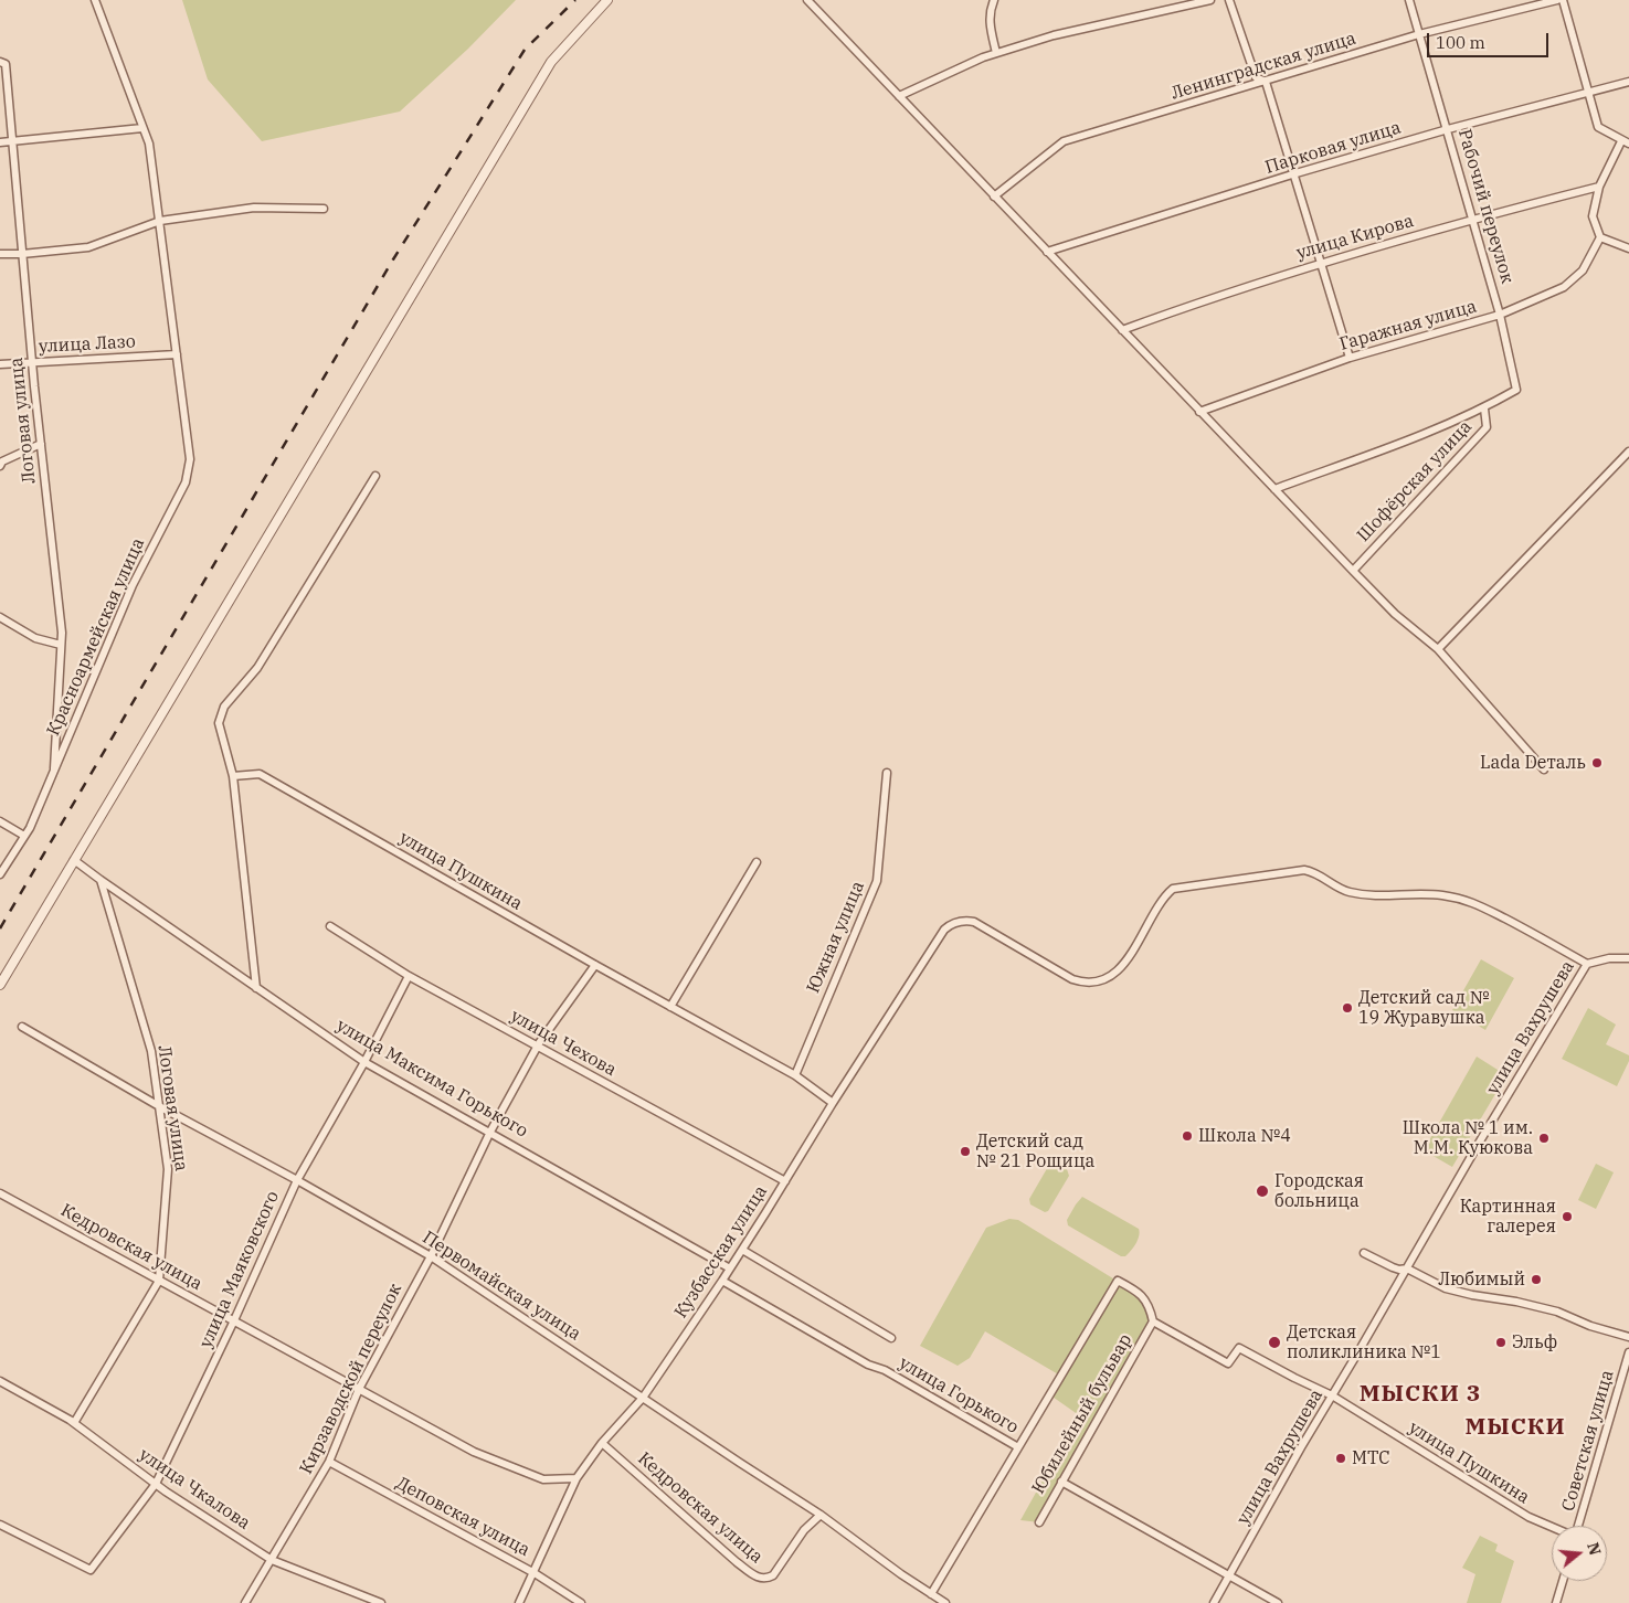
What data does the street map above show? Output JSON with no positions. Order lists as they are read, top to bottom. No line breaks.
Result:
{"streets":{"street":["Ленинградская улица","Парковая улица","Рабочий переулок","улица Кирова","Гаражная улица","улица Лазо","Логовая улица","Шофёрская улица","Красноармейская улица","улица Пушкина","Южная улица","улица Вахрушева","улица Чехова","улица Максима Горького","Кедровская улица","Кузбасская улица","улица Маяковского","Первомайская улица","Кирзаводской переулок","улица Горького","Юбилейный бульвар","Советская улица","улица Чкалова","Деповская улица"]},"crossings":[["Ленинградская улица","Рабочий переулок"],["Парковая улица","Рабочий переулок"],["Рабочий переулок","улица Кирова"],["Рабочий переулок","Гаражная улица"],["Рабочий переулок","Шофёрская улица"],["улица Лазо","Логовая улица"],["улица Лазо","Красноармейская улица"],["Логовая улица","Красноармейская улица"],["Логовая улица","улица Максима Горького"],["Логовая улица","Кедровская улица"],["Логовая улица","Первомайская улица"],["Логовая улица","улица Чкалова"],["улица Пушкина","Южная улица"],["улица Пушкина","улица Вахрушева"],["улица Пушкина","Кузбасская улица"],["улица Пушкина","Кирзаводской переулок"],["улица Пушкина","улица Горького"],["улица Пушкина","Юбилейный бульвар"],["улица Вахрушева","Кузбасская улица"],["улица Чехова","Кузбасская улица"],["улица Чехова","улица Маяковского"],["улица Чехова","Кирзаводской переулок"],["улица Максима Горького","Кузбасская улица"],["улица Максима Горького","улица Маяковского"],["улица Максима Горького","Кирзаводской переулок"],["Кедровская улица","Кузбасская улица"],["Кедровская улица","улица Маяковского"],["Кедровская улица","Первомайская улица"],["Кедровская улица","Кирзаводской переулок"],["Кузбасская улица","Первомайская улица"],["Кузбасская улица","улица Горького"],["Кузбасская улица","Деповская улица"],["улица Маяковского","Первомайская улица"],["улица Маяковского","улица Чкалова"],["Первомайская улица","Кирзаводской переулок"],["Кирзаводской переулок","улица Чкалова"],["Кирзаводской переулок","Деповская улица"],["улица Горького","Юбилейный бульвар"]],"districts":["МЫСКИ 3","МЫСКИ"],"places":["Lada Dеталь","Детский сад № 19 Журавушка","Школа №4","Школа № 1 им. М.М. Куюкова","Детский сад № 21 Рощица","Городская больница","Картинная галерея","Любимый","Детская поликлиника №1","Эльф","МТС"],"scale_bar":"100 m","north":"right"}
